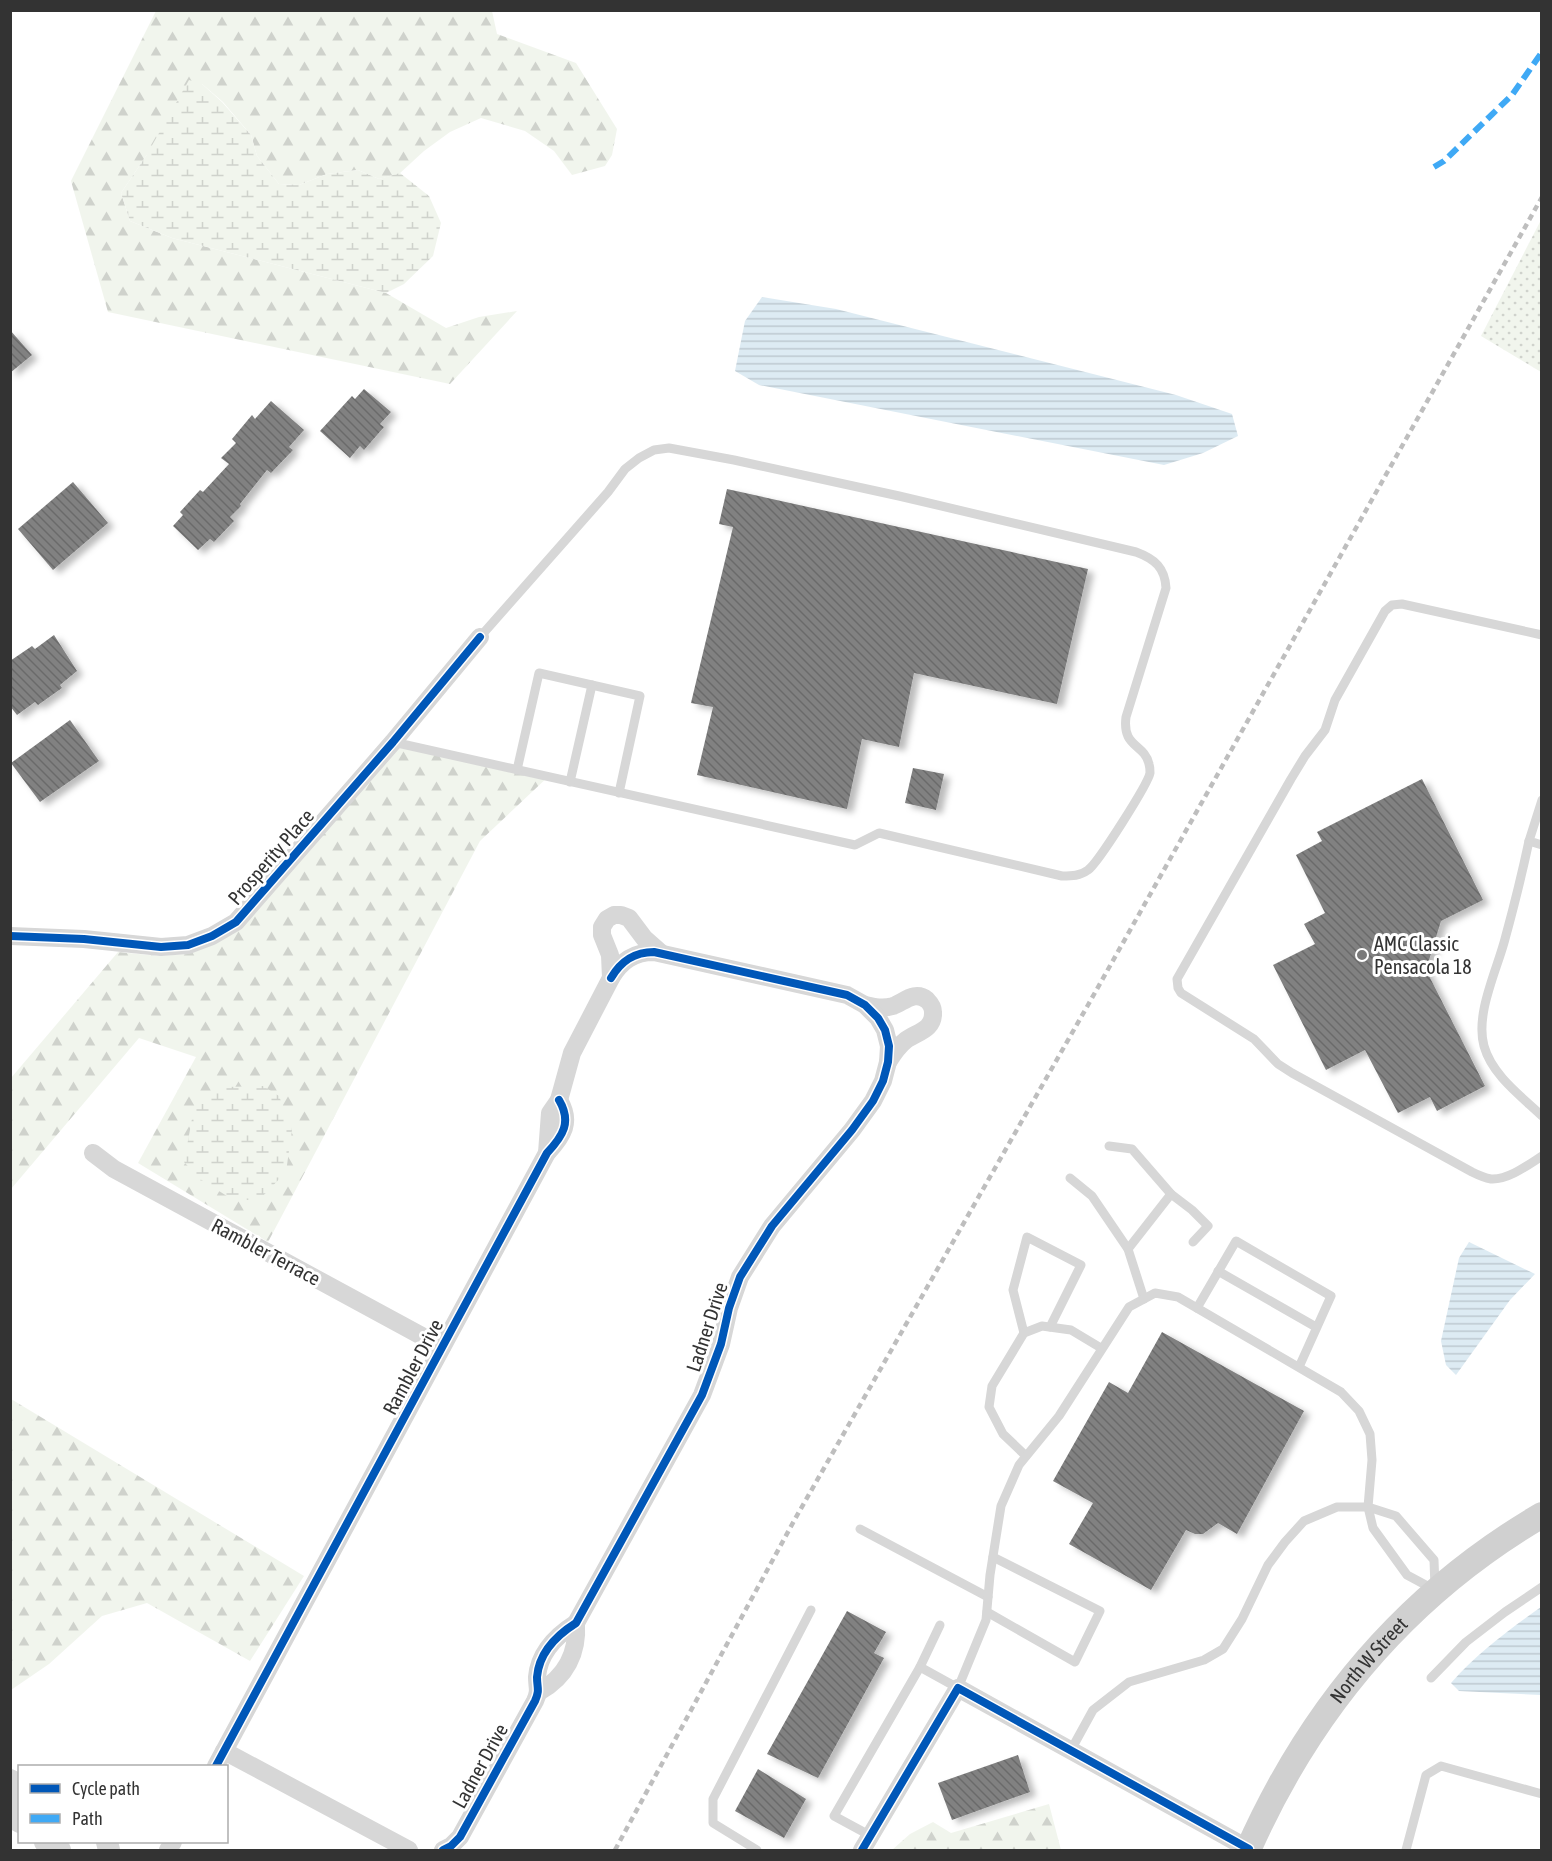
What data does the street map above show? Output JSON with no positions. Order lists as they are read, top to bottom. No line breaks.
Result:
{"streets":{"main road":["North W Street"],"street":["Prosperity Place","Rambler Terrace","Ladner Drive","Rambler Drive"]},"crossings":[["Rambler Terrace","Rambler Drive"],["Ladner Drive","Rambler Drive"]],"places":["AMC Classic Pensacola 18"],"legend":["Cycle path","Path"]}
